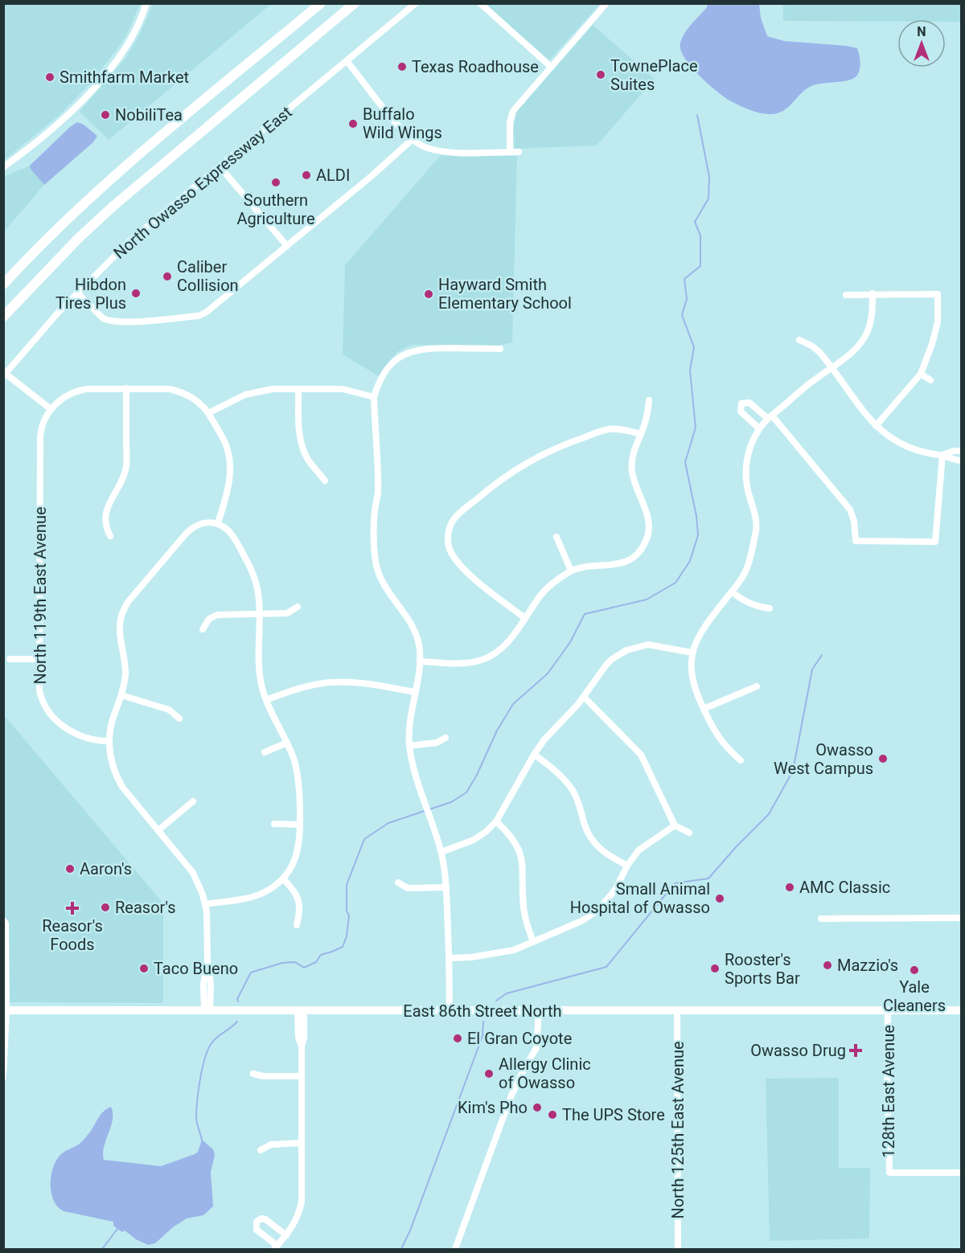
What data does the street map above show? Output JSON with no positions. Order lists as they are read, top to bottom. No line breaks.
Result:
{"streets":{"main road":["East 86th Street North"],"street":["North Owasso Expressway East","North 119th East Avenue","128th East Avenue","North 125th East Avenue"]},"crossings":[["East 86th Street North","128th East Avenue"],["East 86th Street North","North 125th East Avenue"]],"places":{"other":["Texas Roadhouse","TownePlace Suites","Smithfarm Market","NobiliTea","Buffalo Wild Wings","ALDI","Southern Agriculture","Caliber Collision","Hibdon Tires Plus","Hayward Smith Elementary School","Owasso West Campus","Aaron's","AMC Classic","Small Animal Hospital of Owasso","Reasor's","Mazzio's","Taco Bueno","Rooster's Sports Bar","Yale Cleaners","El Gran Coyote","Allergy Clinic of Owasso","Kim's Pho","The UPS Store"],"health":["Reasor's Foods","Owasso Drug"]},"north":"top"}
